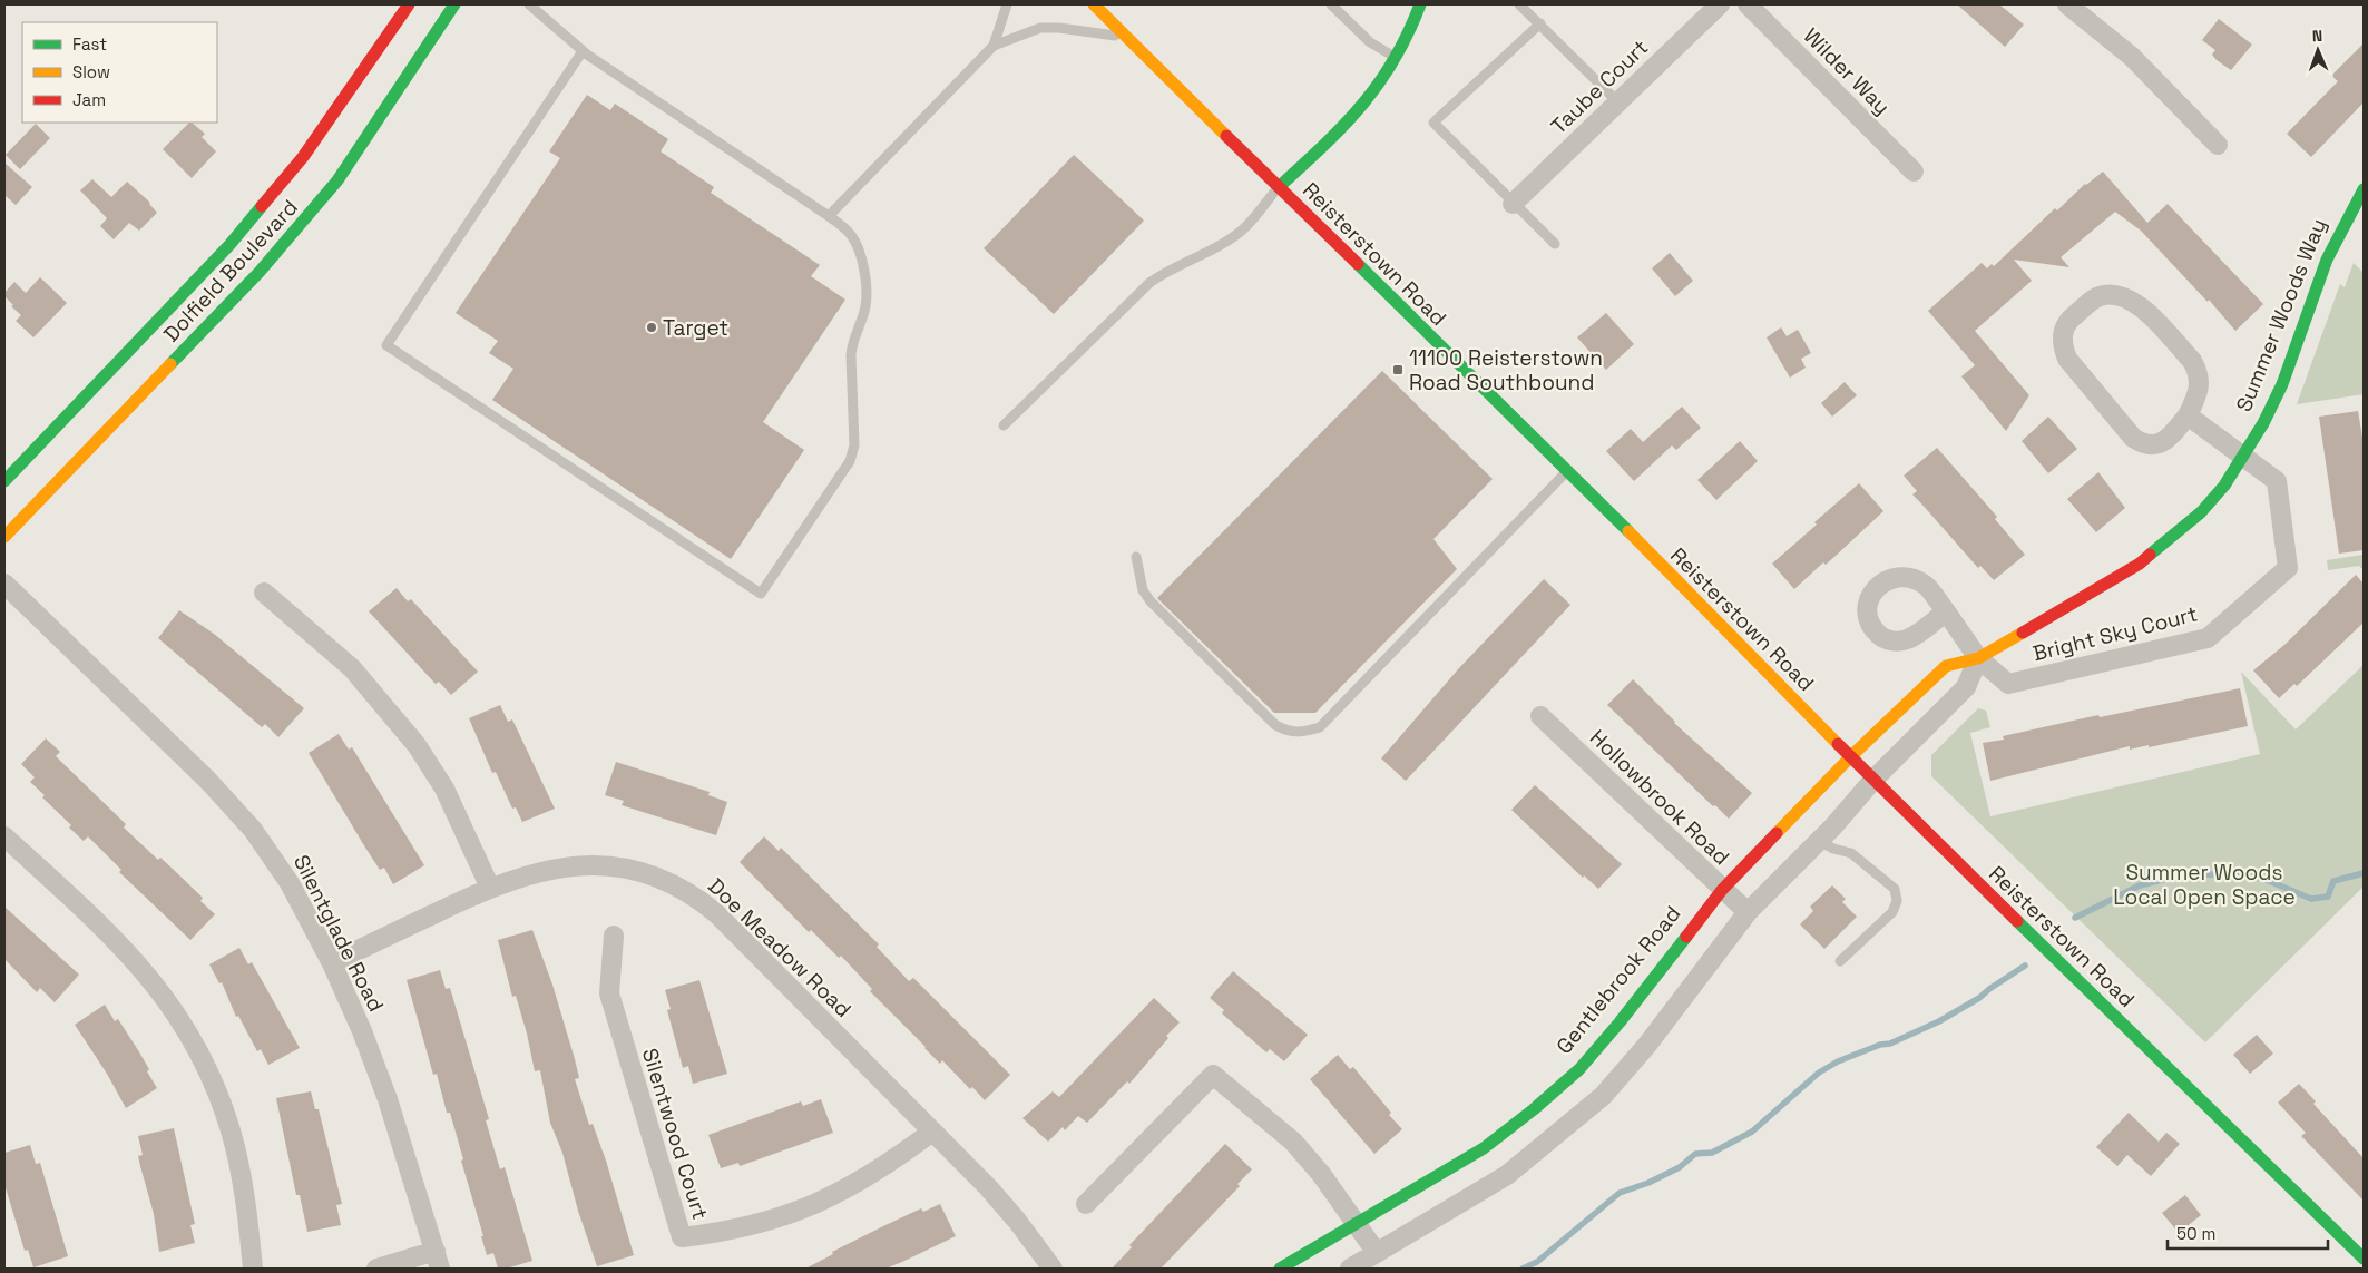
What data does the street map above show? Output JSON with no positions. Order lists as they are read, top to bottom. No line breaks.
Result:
{"streets":{"main road":["Reisterstown Road","Dolfield Boulevard","Summer Woods Way","Gentlebrook Road"],"street":["Wilder Way","Taube Court","Bright Sky Court","Hollowbrook Road","Silentglade Road","Doe Meadow Road","Silentwood Court"]},"crossings":[["Reisterstown Road","Summer Woods Way"],["Reisterstown Road","Gentlebrook Road"],["Summer Woods Way","Bright Sky Court"],["Summer Woods Way","Gentlebrook Road"],["Hollowbrook Road","Gentlebrook Road"],["Silentglade Road","Doe Meadow Road"],["Doe Meadow Road","Silentwood Court"]],"parks":["Summer Woods Local Open Space"],"places":{"other":["Target"],"transit":["11100 Reisterstown Road Southbound"]},"legend":["Fast","Slow","Jam"],"scale_bar":"50 m","north":"top"}
